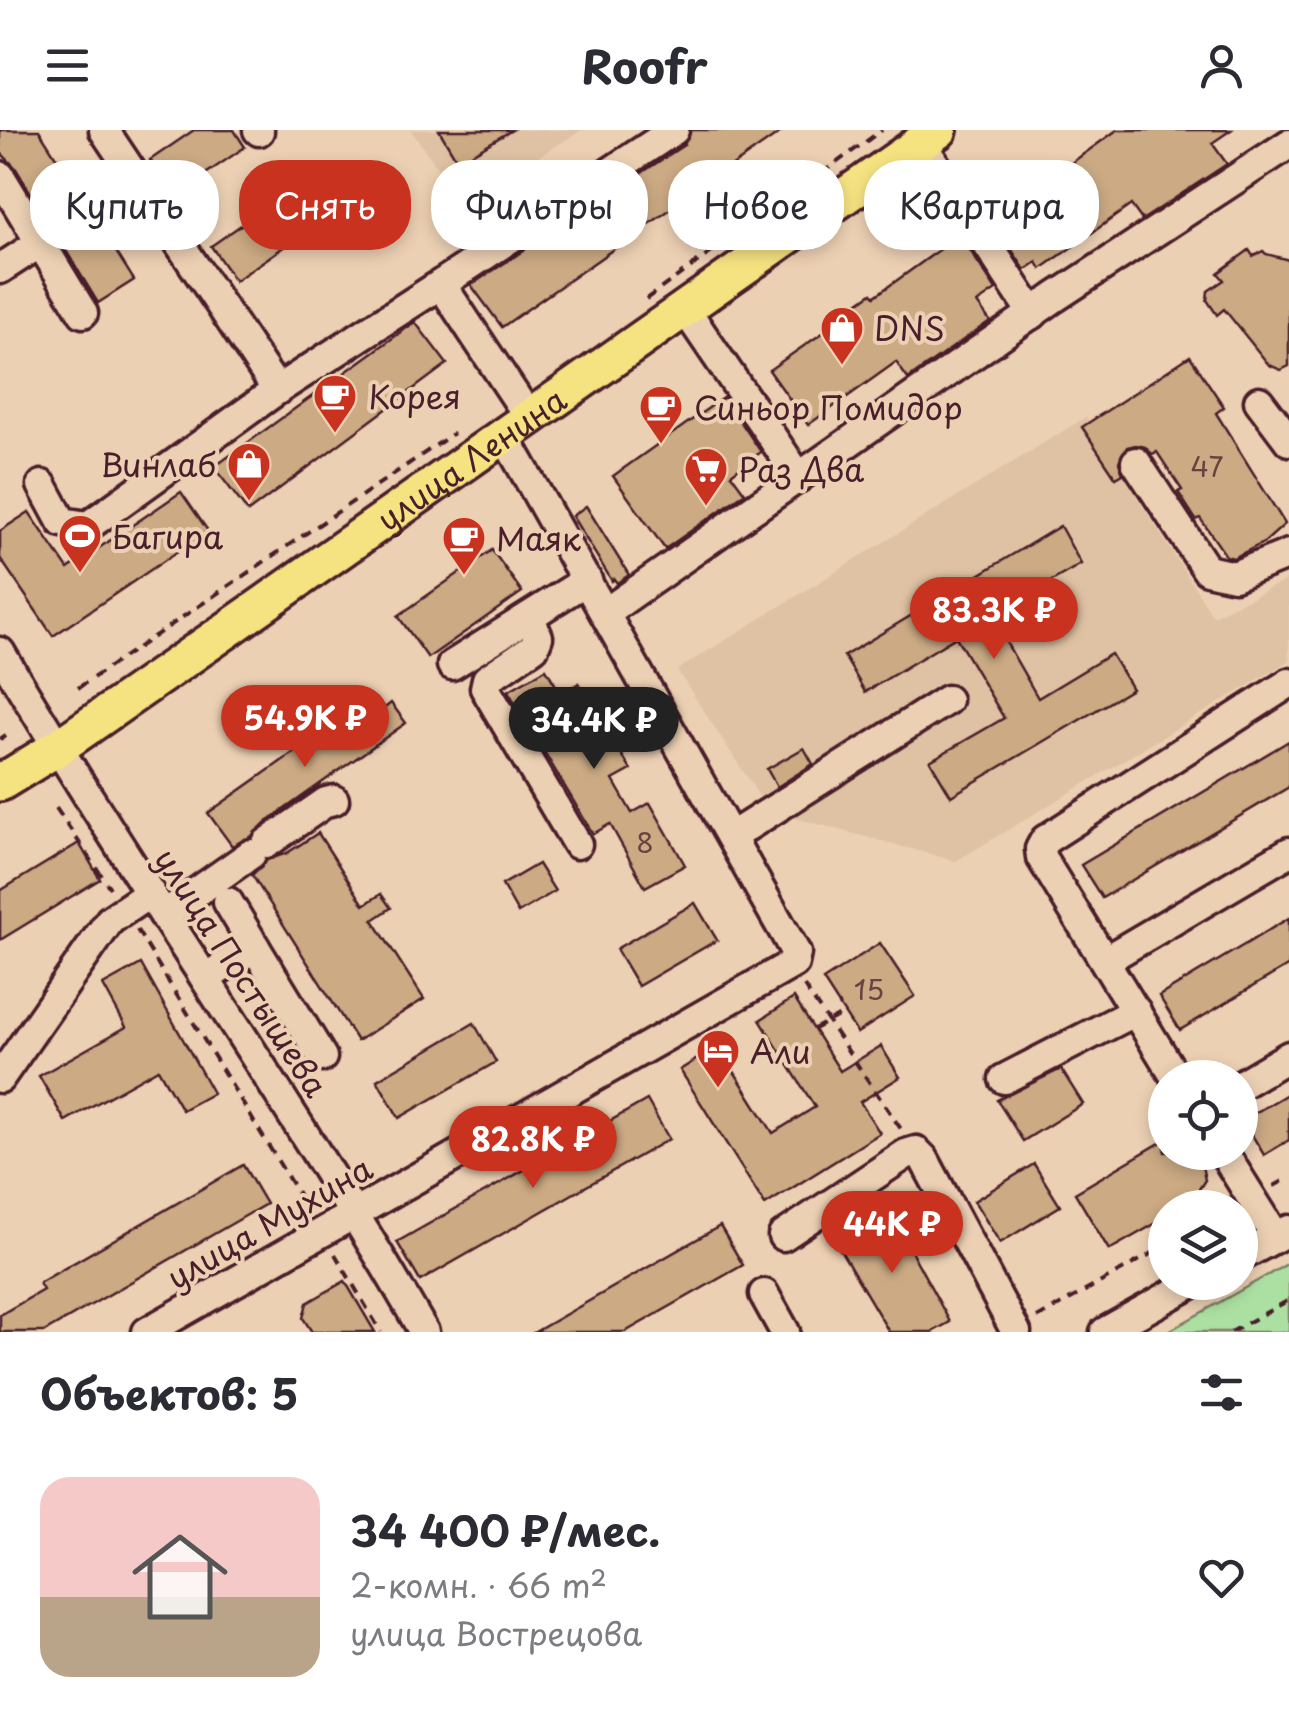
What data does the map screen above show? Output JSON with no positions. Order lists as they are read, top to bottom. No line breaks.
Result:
{"streets":{"main road":["улица Ленина"],"street":["улица Постышева","улица Мухина"]},"crossings":[["улица Ленина","улица Постышева"],["улица Постышева","улица Мухина"]],"places":{"shop":["DNS","Винлаб"],"cafe":["Корея","Синьор Помидор","Маяк"],"supermarket":["Раз Два"],"sports":["Багира"],"hotel":["Али"]},"house_numbers":["47","8","15"],"page":{"header":"Roofr","chip":["Купить","Снять","Фильтры","Новое","Квартира"],"price":["83.3K ₽","54.9K ₽","34.4K ₽","82.8K ₽","44K ₽"],"heading":"Объектов: 5","list":[{"name":"34 400 ₽/мес.","note":"2-комн. · 66 m² · улица Вострецова"}]}}
